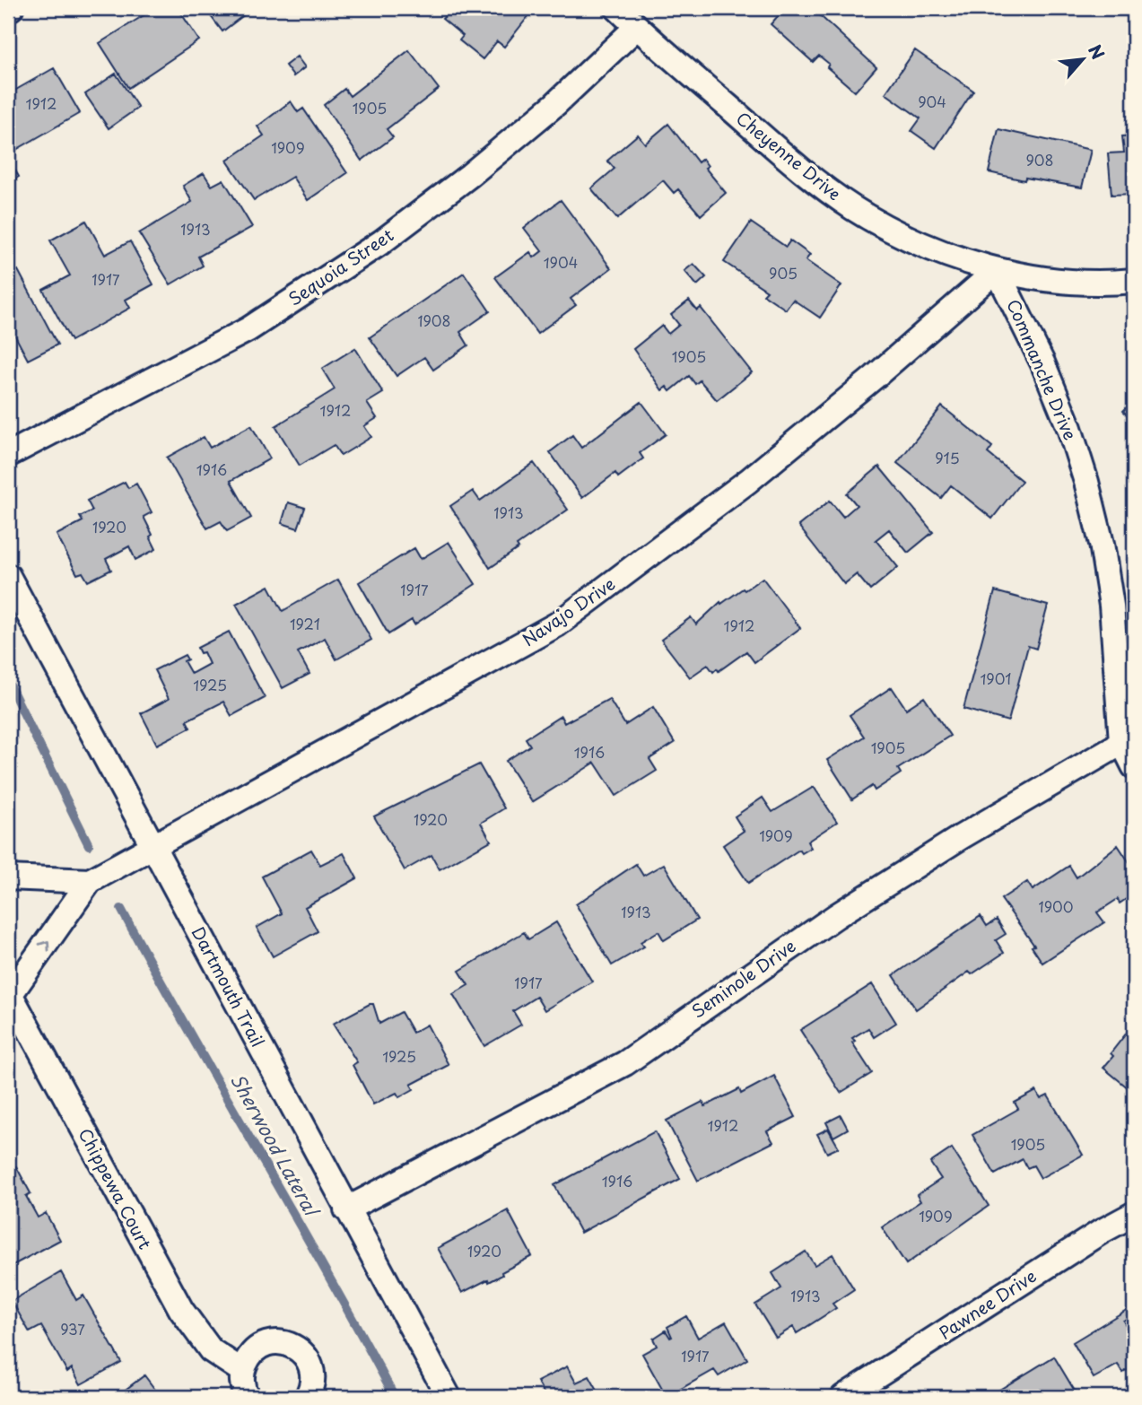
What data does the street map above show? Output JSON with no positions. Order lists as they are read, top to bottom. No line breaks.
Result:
{"streets":{"street":["Cheyenne Drive","Sequoia Street","Commanche Drive","Navajo Drive","Seminole Drive","Dartmouth Trail","Chippewa Court","Pawnee Drive"]},"crossings":[["Cheyenne Drive","Sequoia Street"],["Cheyenne Drive","Commanche Drive"],["Cheyenne Drive","Navajo Drive"],["Commanche Drive","Navajo Drive"],["Commanche Drive","Seminole Drive"],["Navajo Drive","Dartmouth Trail"],["Navajo Drive","Chippewa Court"],["Seminole Drive","Dartmouth Trail"]],"water":["Sherwood Lateral"],"house_numbers":["904","1912","1905","1909","908","1913","1904","905","1917","1908","1905","1912","915","1916","1913","1920","1917","1921","1912","1901","1925","1905","1916","1920","1909","1900","1913","1917","1925","1912","1905","1916","1909","1920","1913","937","1917"],"north":"top right"}
